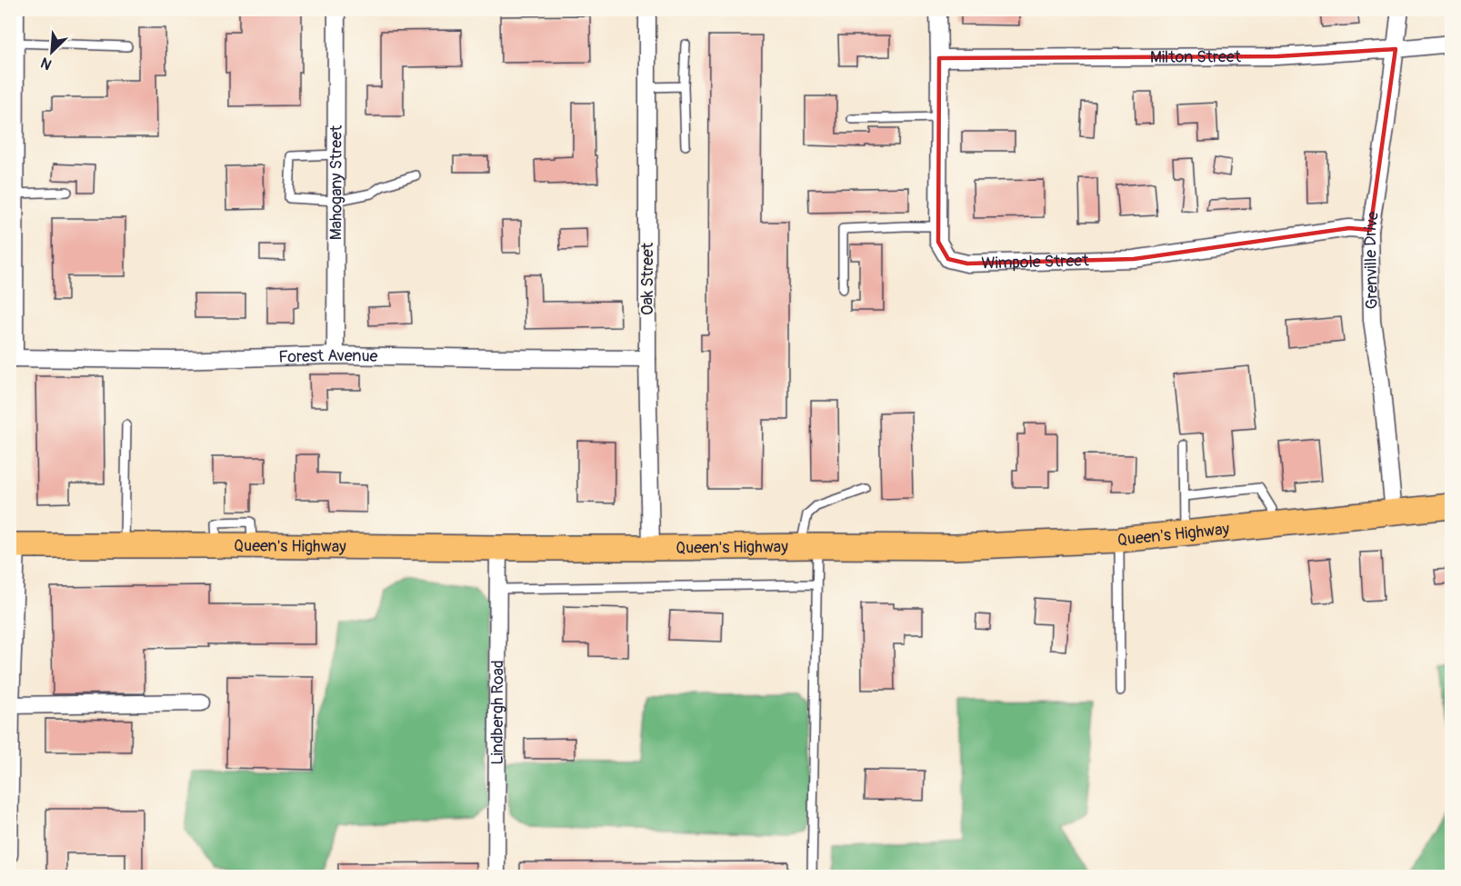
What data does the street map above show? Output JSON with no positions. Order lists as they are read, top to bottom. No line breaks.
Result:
{"streets":{"main road":["Queen's Highway"],"street":["Milton Street","Mahogany Street","Grenville Drive","Wimpole Street","Oak Street","Forest Avenue","Lindbergh Road"]},"crossings":[["Milton Street","Grenville Drive"],["Milton Street","Wimpole Street"],["Mahogany Street","Forest Avenue"],["Grenville Drive","Wimpole Street"],["Grenville Drive","Queen's Highway"],["Oak Street","Forest Avenue"],["Oak Street","Queen's Highway"],["Queen's Highway","Lindbergh Road"]],"north":"bottom left"}
